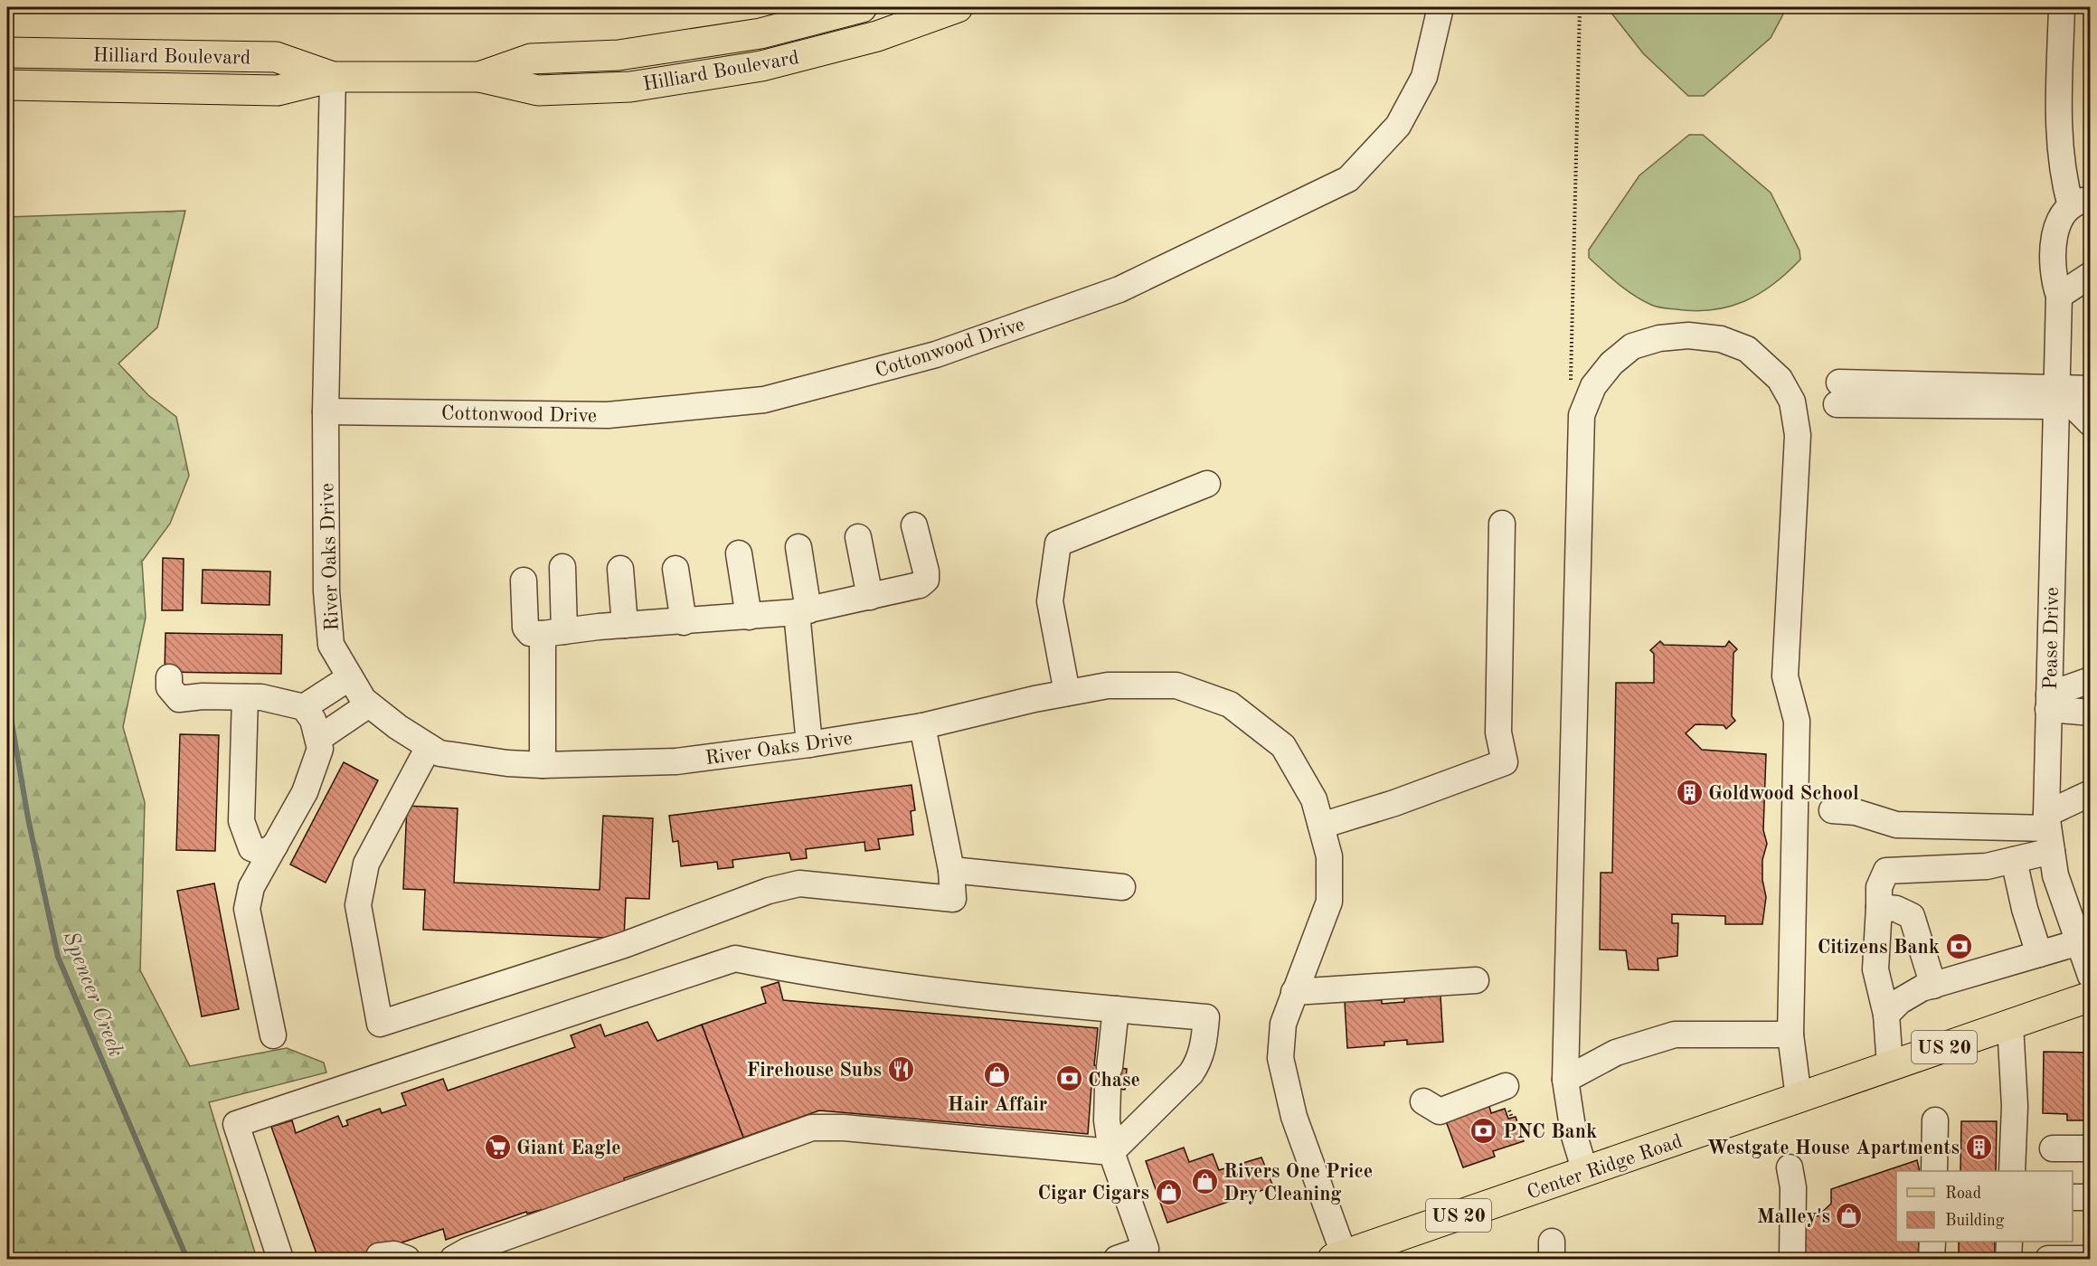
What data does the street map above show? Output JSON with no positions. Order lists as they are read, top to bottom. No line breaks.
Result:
{"streets":{"main road":["Hilliard Boulevard","US 20","Center Ridge Road"],"street":["Cottonwood Drive","River Oaks Drive","Pease Drive"]},"crossings":[["Hilliard Boulevard","River Oaks Drive"],["Cottonwood Drive","River Oaks Drive"],["River Oaks Drive","Center Ridge Road"]],"water":["Spencer Creek"],"places":{"building":["Goldwood School","Westgate House Apartments"],"bank":["Citizens Bank","Chase","PNC Bank"],"restaurant":["Firehouse Subs"],"shop":["Hair Affair","Rivers One Price Dry Cleaning","Cigar Cigars","Malley's"],"supermarket":["Giant Eagle"]},"legend":["Road","Building"]}
